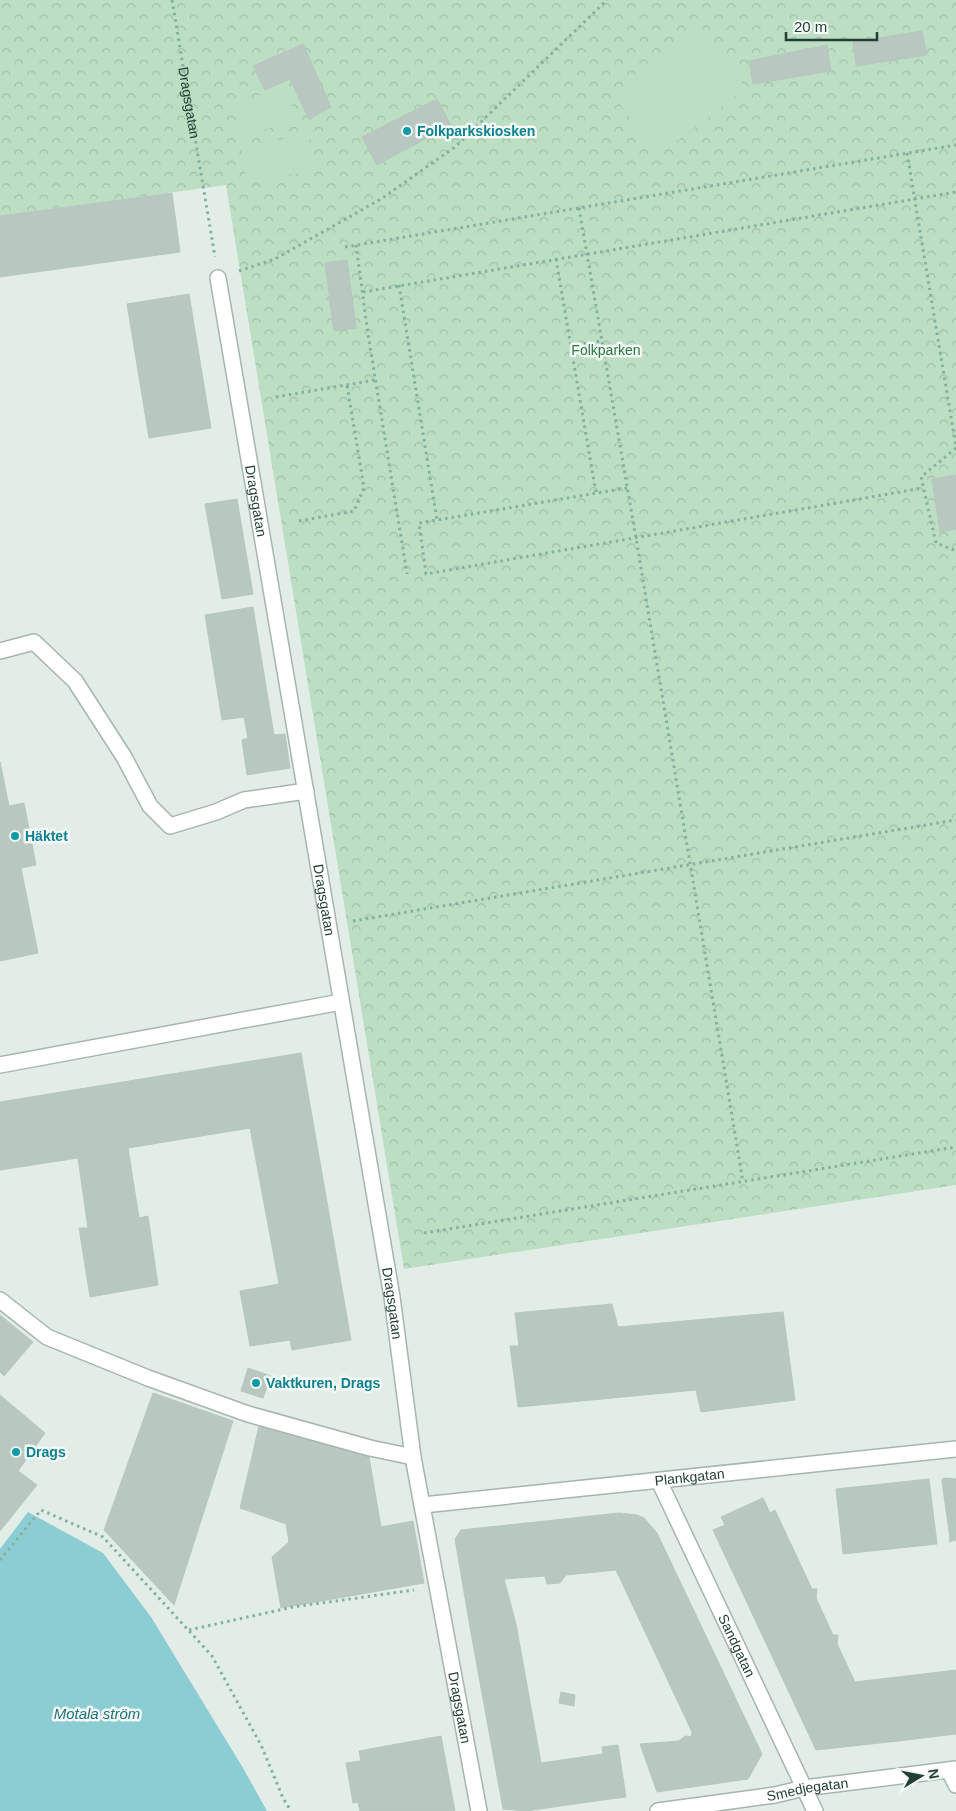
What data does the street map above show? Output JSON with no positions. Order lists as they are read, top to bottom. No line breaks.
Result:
{"streets":{"street":["Dragsgatan","Plankgatan","Sandgatan","Smedjegatan"]},"crossings":[["Dragsgatan","Plankgatan"],["Plankgatan","Sandgatan"],["Sandgatan","Smedjegatan"]],"water":["Motala ström"],"parks":["Folkparken"],"places":["Folkparkskiosken","Häktet","Vaktkuren, Drags","Drags"],"scale_bar":"20 m","north":"right"}
